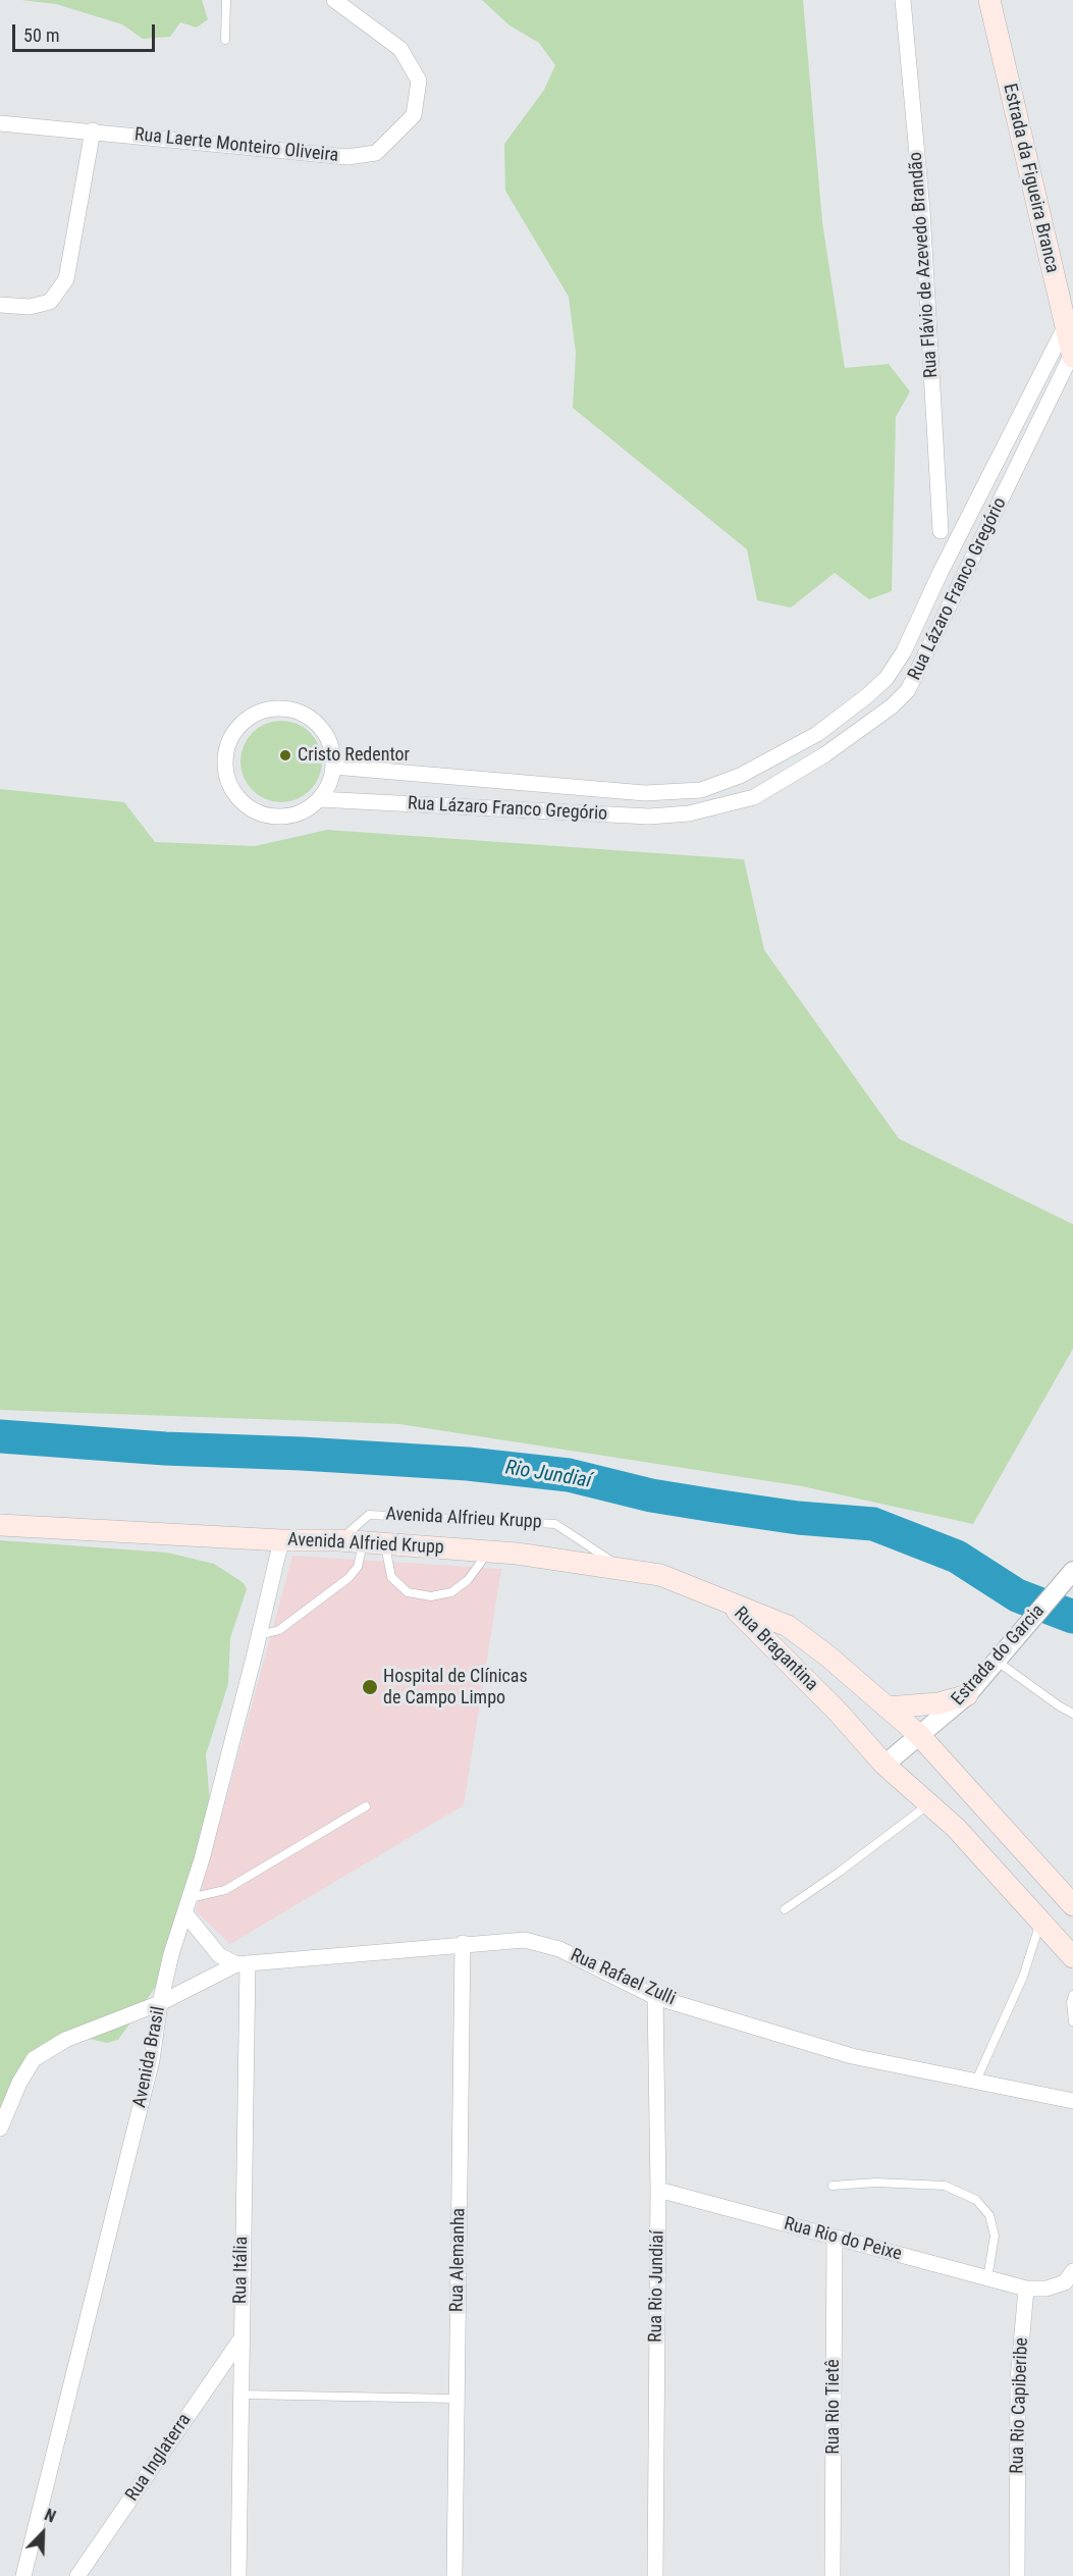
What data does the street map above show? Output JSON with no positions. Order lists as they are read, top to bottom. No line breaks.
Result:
{"streets":{"main road":["Estrada da Figueira Branca","Avenida Alfried Krupp","Rua Bragantina"],"street":["Rua Laerte Monteiro Oliveira","Rua Flávio de Azevedo Brandão","Rua Lázaro Franco Gregório","Estrada do Garcia","Rua Rafael Zulli","Avenida Brasil","Rua Rio do Peixe","Rua Alemanha","Rua Itália","Rua Rio Jundiaí","Rua Rio Capiberibe","Rua Rio Tietê","Rua Inglaterra"],"lane":["Avenida Alfrieu Krupp"]},"crossings":[["Estrada da Figueira Branca","Rua Lázaro Franco Gregório"],["Avenida Alfrieu Krupp","Avenida Alfried Krupp"],["Avenida Alfried Krupp","Rua Bragantina"],["Avenida Alfried Krupp","Avenida Brasil"],["Rua Bragantina","Estrada do Garcia"],["Rua Rafael Zulli","Rua Alemanha"],["Rua Rafael Zulli","Rua Itália"],["Rua Rafael Zulli","Rua Rio Jundiaí"],["Rua Rio do Peixe","Rua Rio Jundiaí"],["Rua Rio do Peixe","Rua Rio Capiberibe"],["Rua Rio do Peixe","Rua Rio Tietê"],["Rua Itália","Rua Inglaterra"]],"water":["Rio Jundiaí"],"places":["Cristo Redentor","Hospital de Clínicas de Campo Limpo"],"scale_bar":"50 m","north":"top right"}
